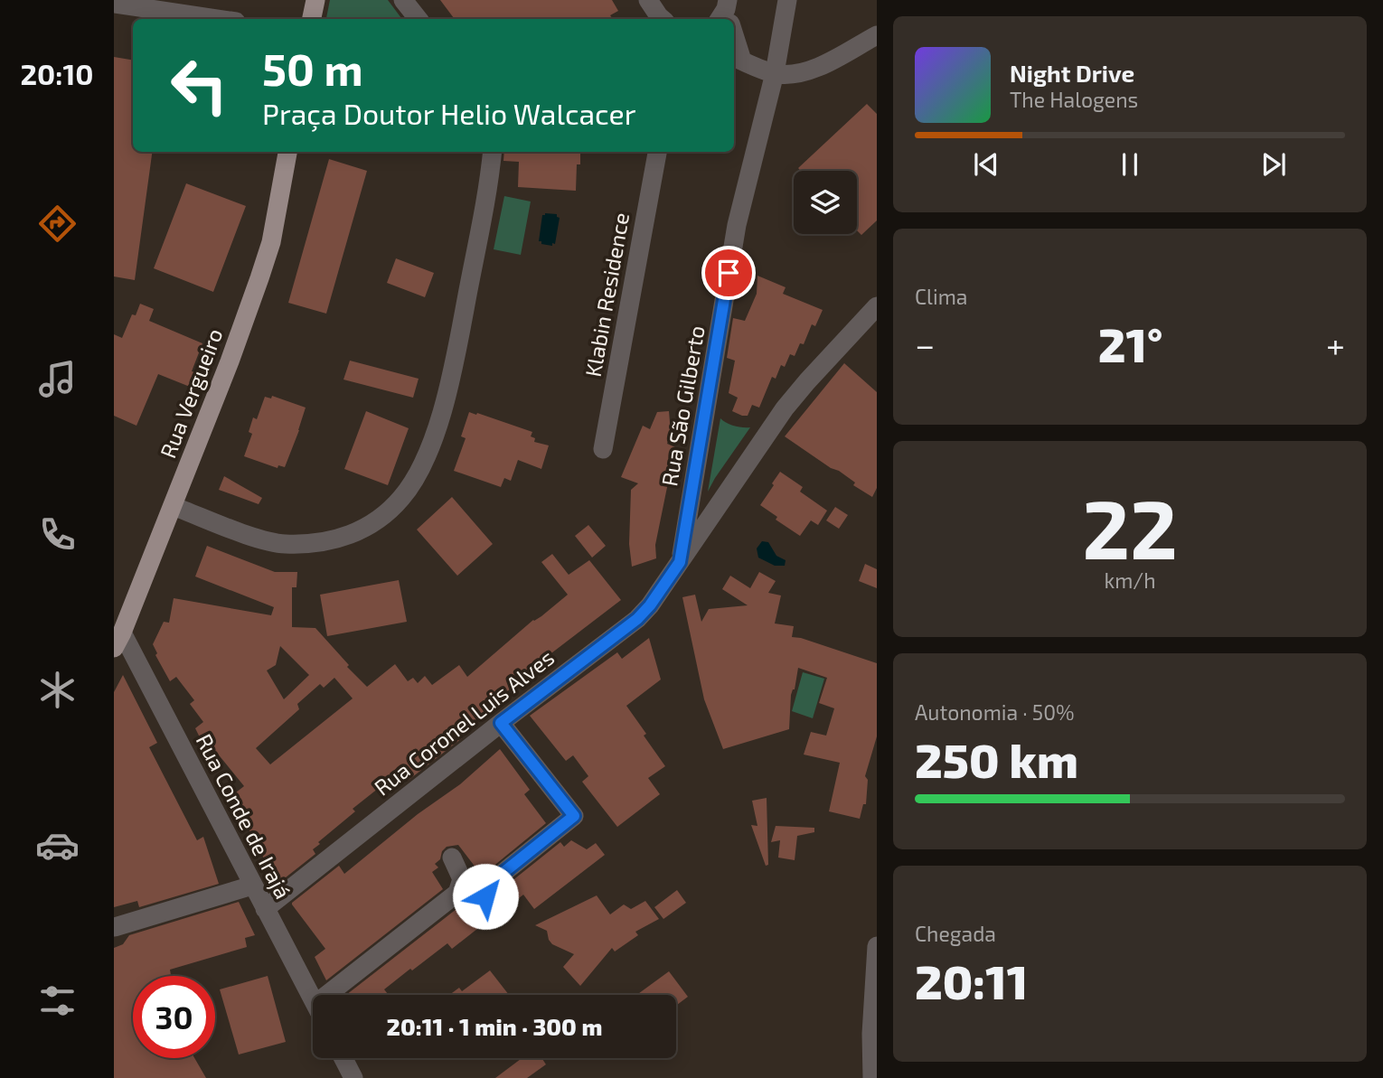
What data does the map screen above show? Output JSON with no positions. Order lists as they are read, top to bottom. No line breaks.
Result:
{"streets":{"main road":["Rua Vergueiro"],"street":["Klabin Residence","Rua São Gilberto","Rua Coronel Luis Alves","Rua Conde de Irajá"]},"crossings":[["Rua Vergueiro","Rua Conde de Irajá"],["Rua São Gilberto","Rua Coronel Luis Alves"],["Rua Coronel Luis Alves","Rua Conde de Irajá"]],"page":{"tabs":"20:10","turn":["50 m","Praça Doutor Helio Walcacer"],"song":["Night Drive","The Halogens"],"tile":["Clima",["22","km/h"],["Autonomia · 50%","250 km"],["Chegada","20:11"]],"heat":["−","21°","+"],"limit":"30","trip":"20:11 · 1 min · 300 m"}}
